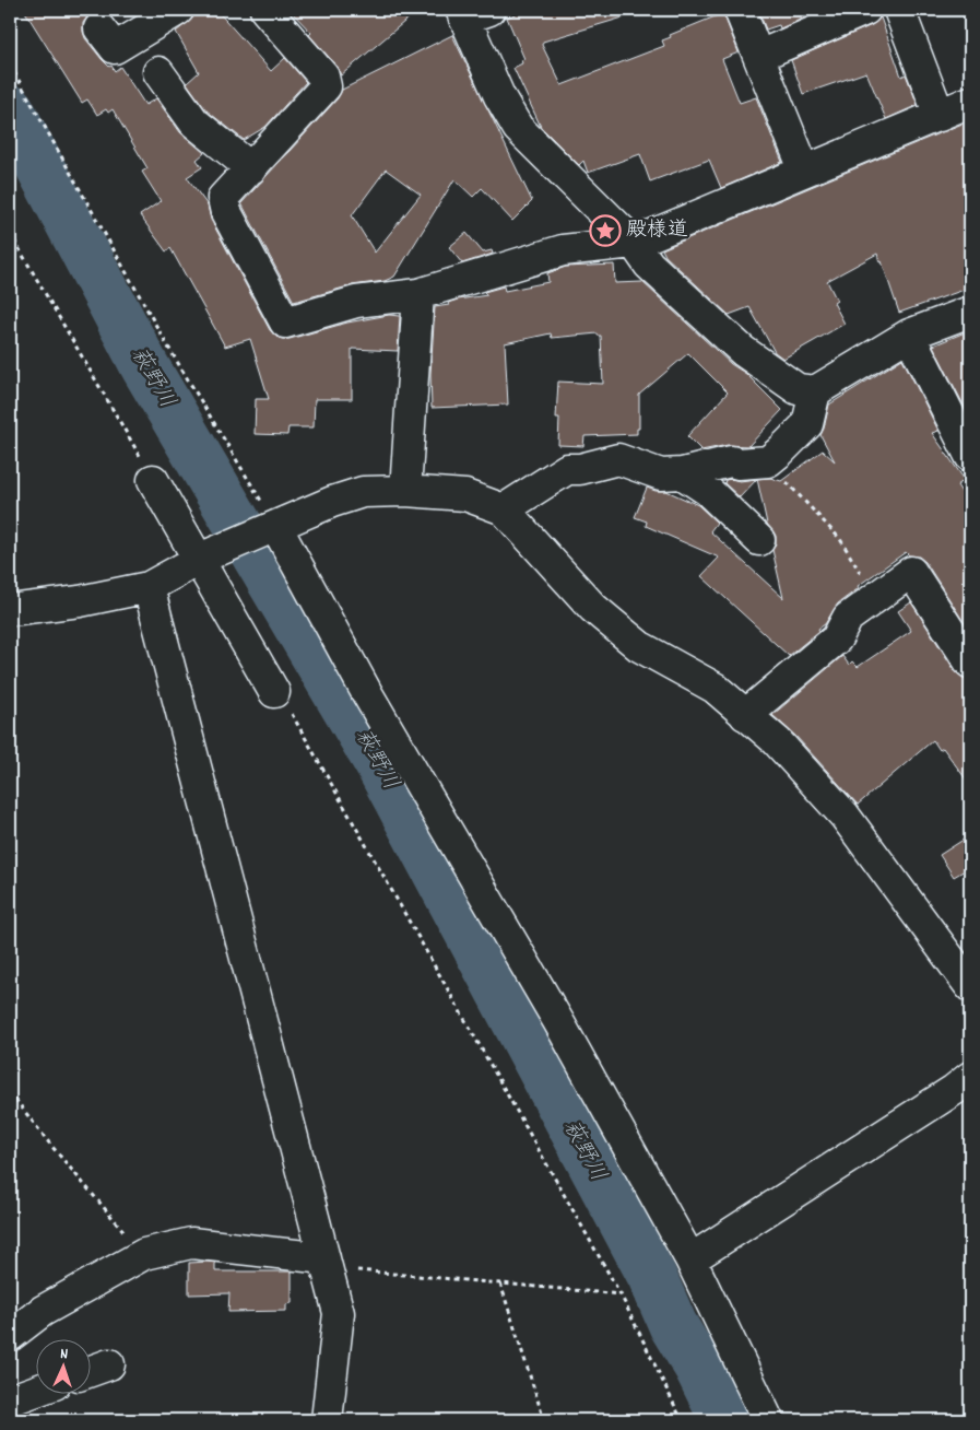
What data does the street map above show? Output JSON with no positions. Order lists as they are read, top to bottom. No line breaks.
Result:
{"water":["萩野川"],"places":{"place":["殿様道"]},"north":"top"}
